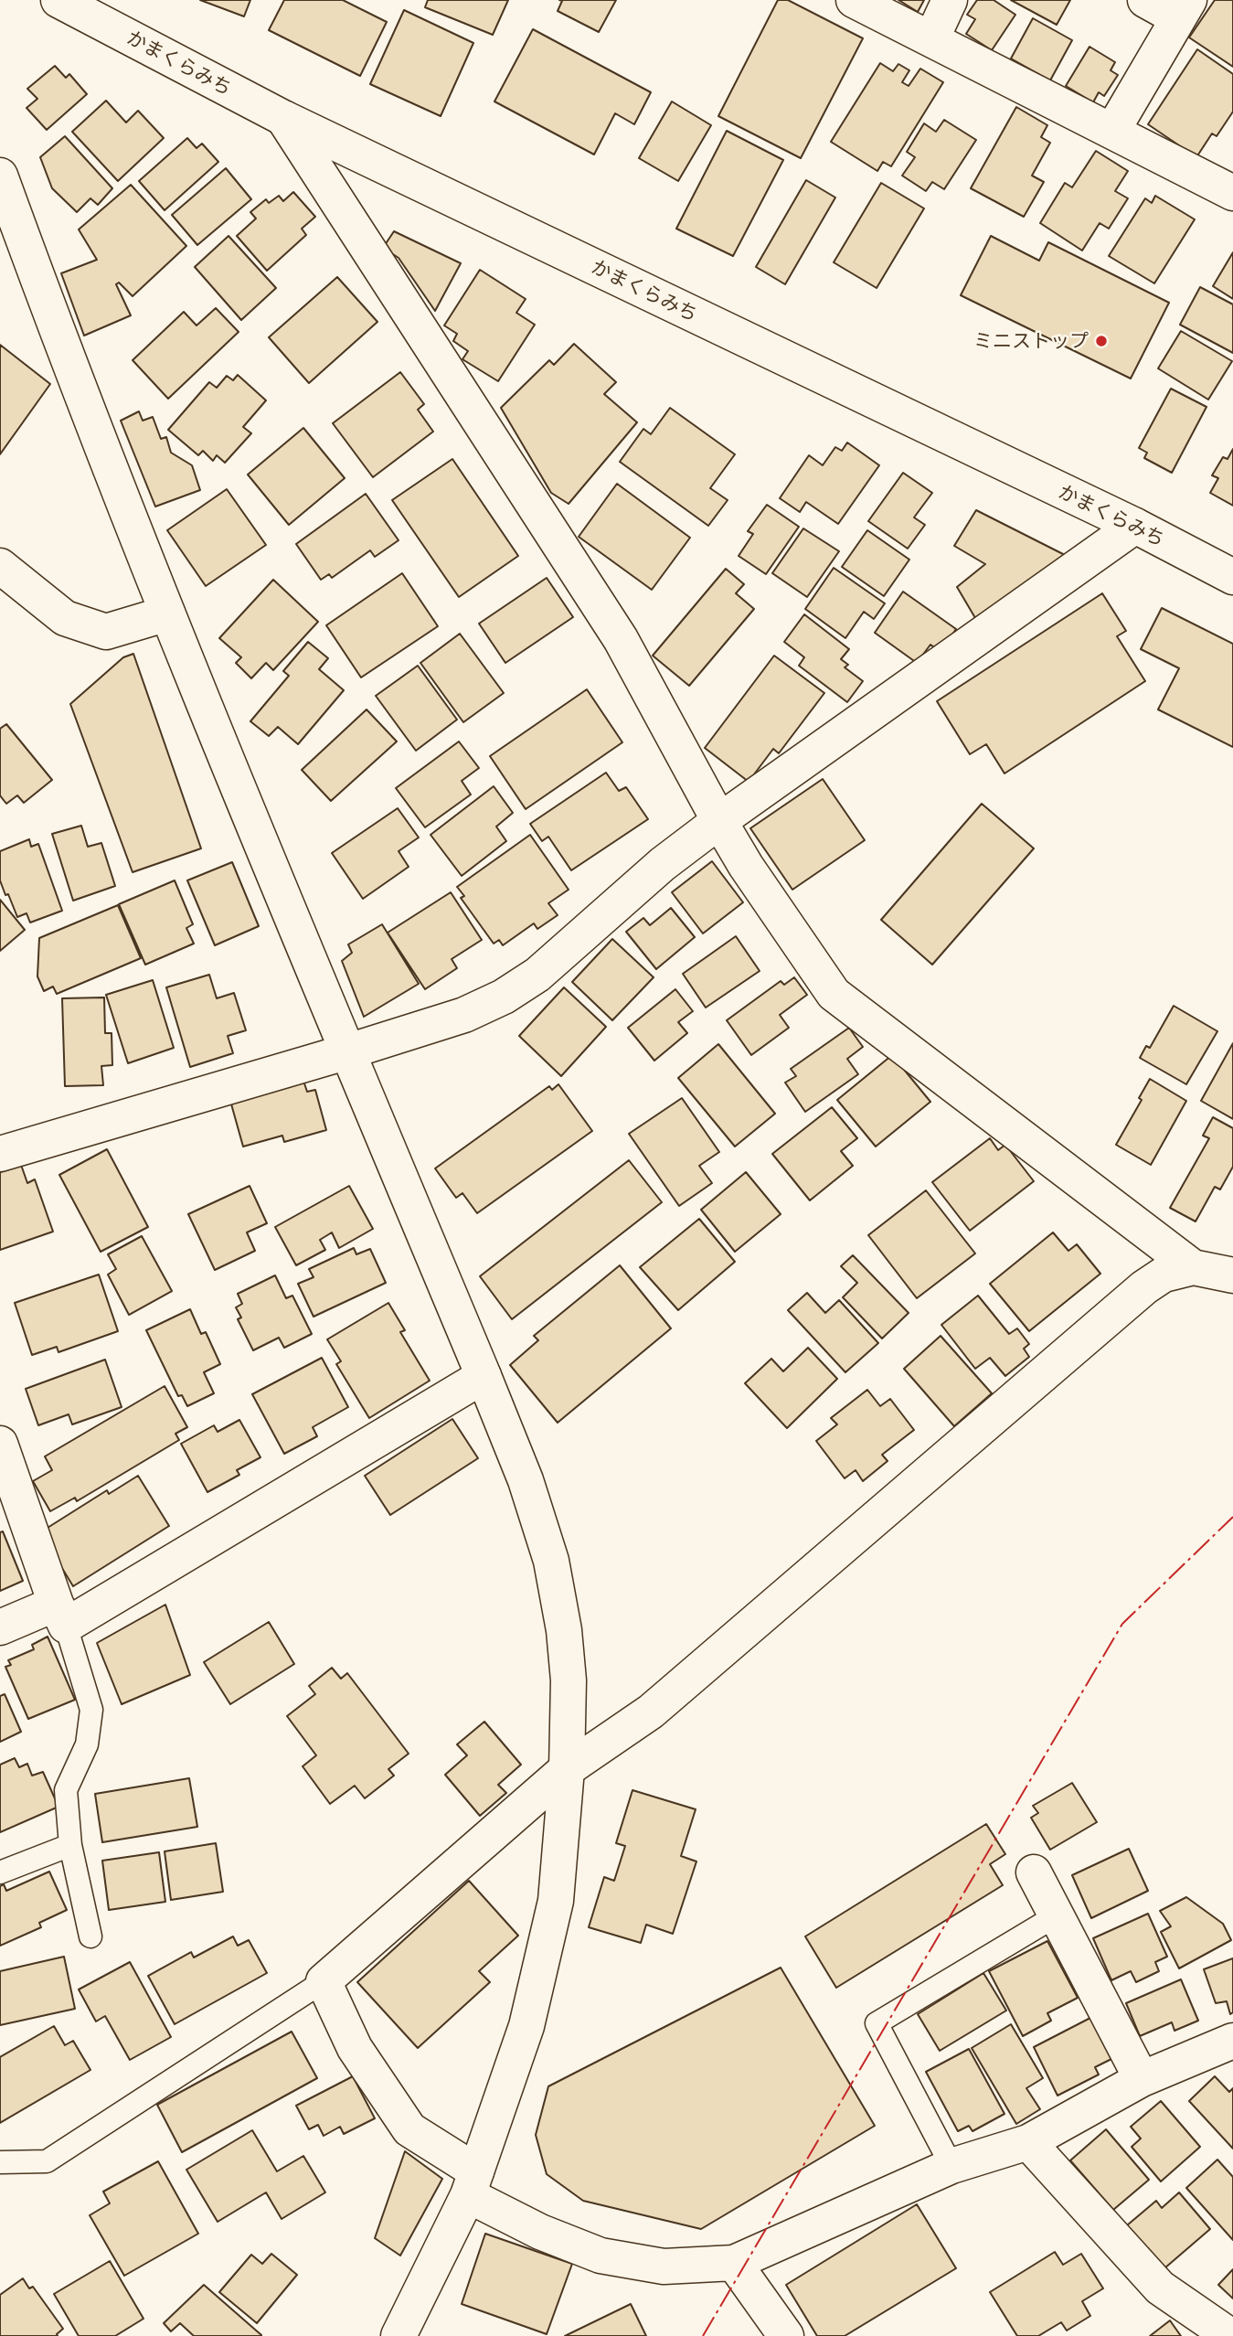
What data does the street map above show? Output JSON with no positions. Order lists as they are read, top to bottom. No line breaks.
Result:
{"streets":{"street":["かまくらみち"]},"places":["ミニストップ"]}
